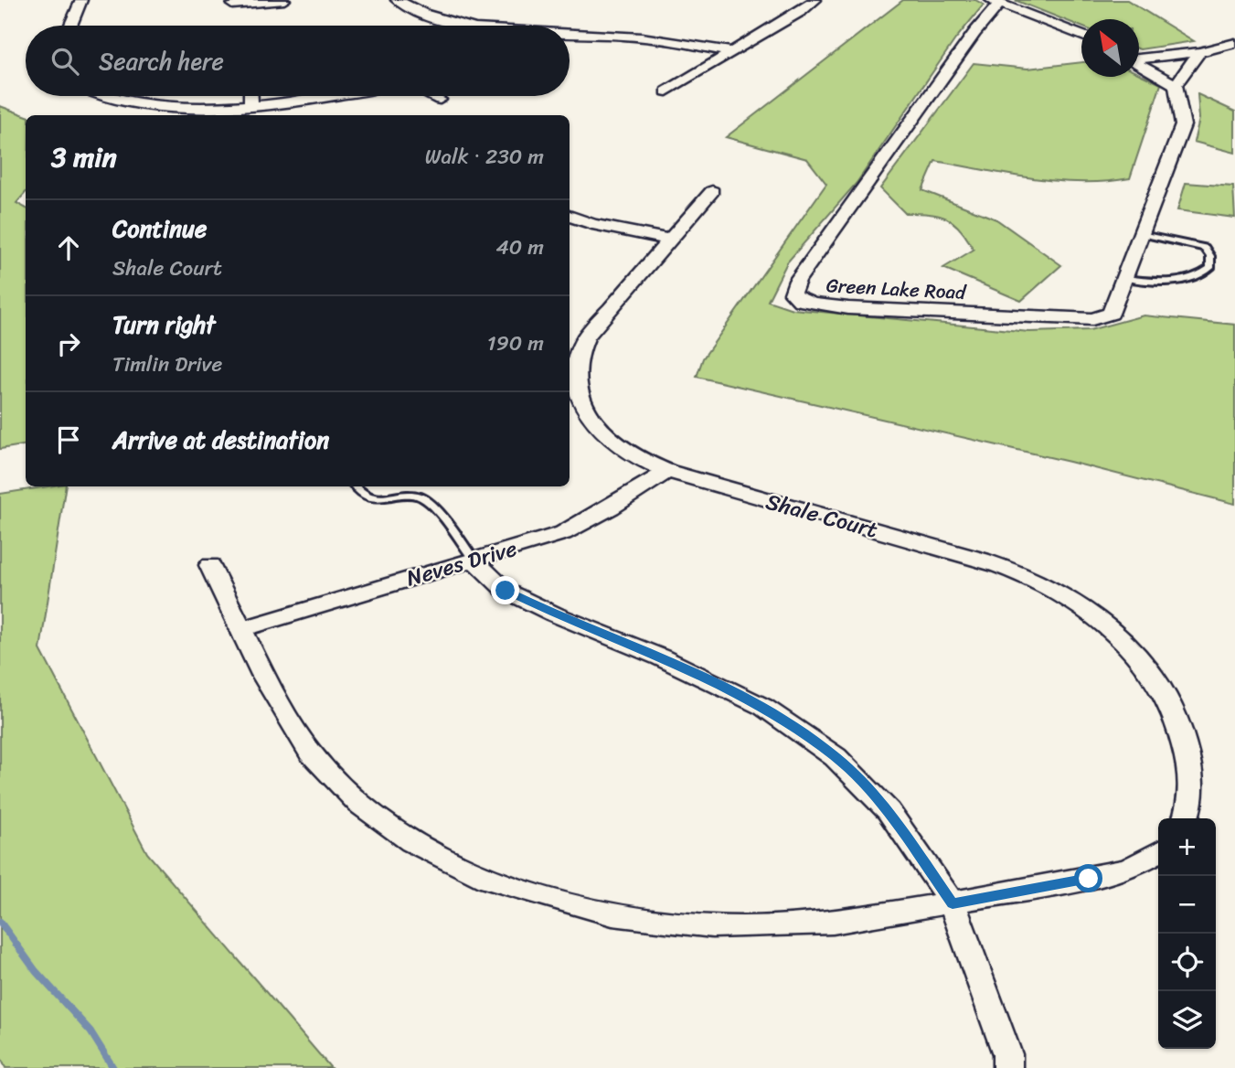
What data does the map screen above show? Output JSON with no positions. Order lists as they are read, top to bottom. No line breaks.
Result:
{"streets":{"street":["Green Lake Road","Shale Court","Neves Drive"]},"crossings":[["Shale Court","Neves Drive"]],"north":"top left","page":{"search":"Search here","heading":["3 min","Walk · 230 m"],"list":[["Continue","Shale Court","40 m"],["Turn right","Timlin Drive","190 m"],"Arrive at destination"],"map_buttons":["+","−"]}}
